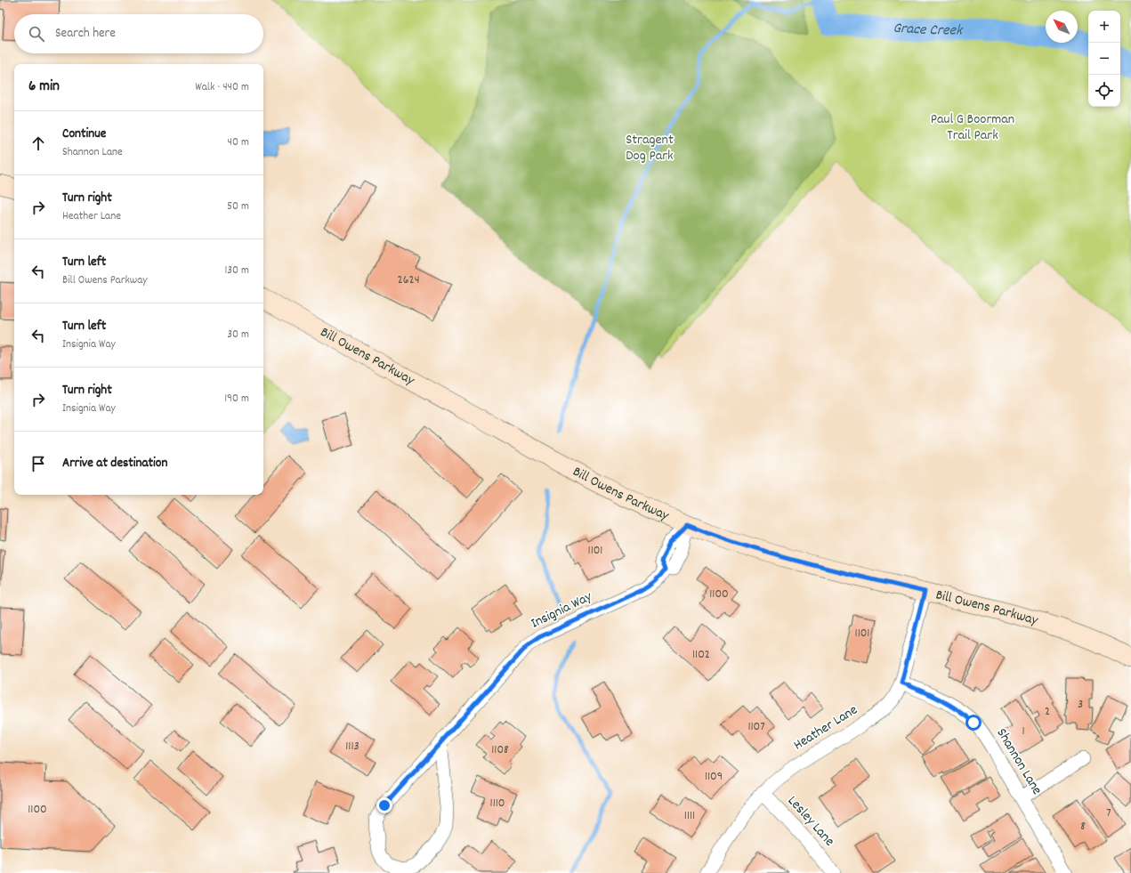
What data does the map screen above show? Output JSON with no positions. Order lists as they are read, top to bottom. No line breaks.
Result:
{"streets":{"main road":["Bill Owens Parkway"],"street":["Insignia Way","Heather Lane","Shannon Lane","Lesley Lane"]},"crossings":[["Bill Owens Parkway","Insignia Way"],["Bill Owens Parkway","Heather Lane"],["Heather Lane","Shannon Lane"],["Heather Lane","Lesley Lane"]],"water":["Grace Creek"],"parks":["Paul G Boorman Trail Park","Stragent Dog Park"],"house_numbers":["2624","1101","1100","1101","1102","3","2","1107","1","1113","1108","1109","1110","1100","7","1111","8"],"north":"top left","page":{"map_buttons":["+","−"],"search":"Search here","heading":["6 min","Walk · 440 m"],"list":[["Continue","Shannon Lane","40 m"],["Turn right","Heather Lane","50 m"],["Turn left","Bill Owens Parkway","130 m"],["Turn left","Insignia Way","30 m"],["Turn right","Insignia Way","190 m"],"Arrive at destination"]}}
